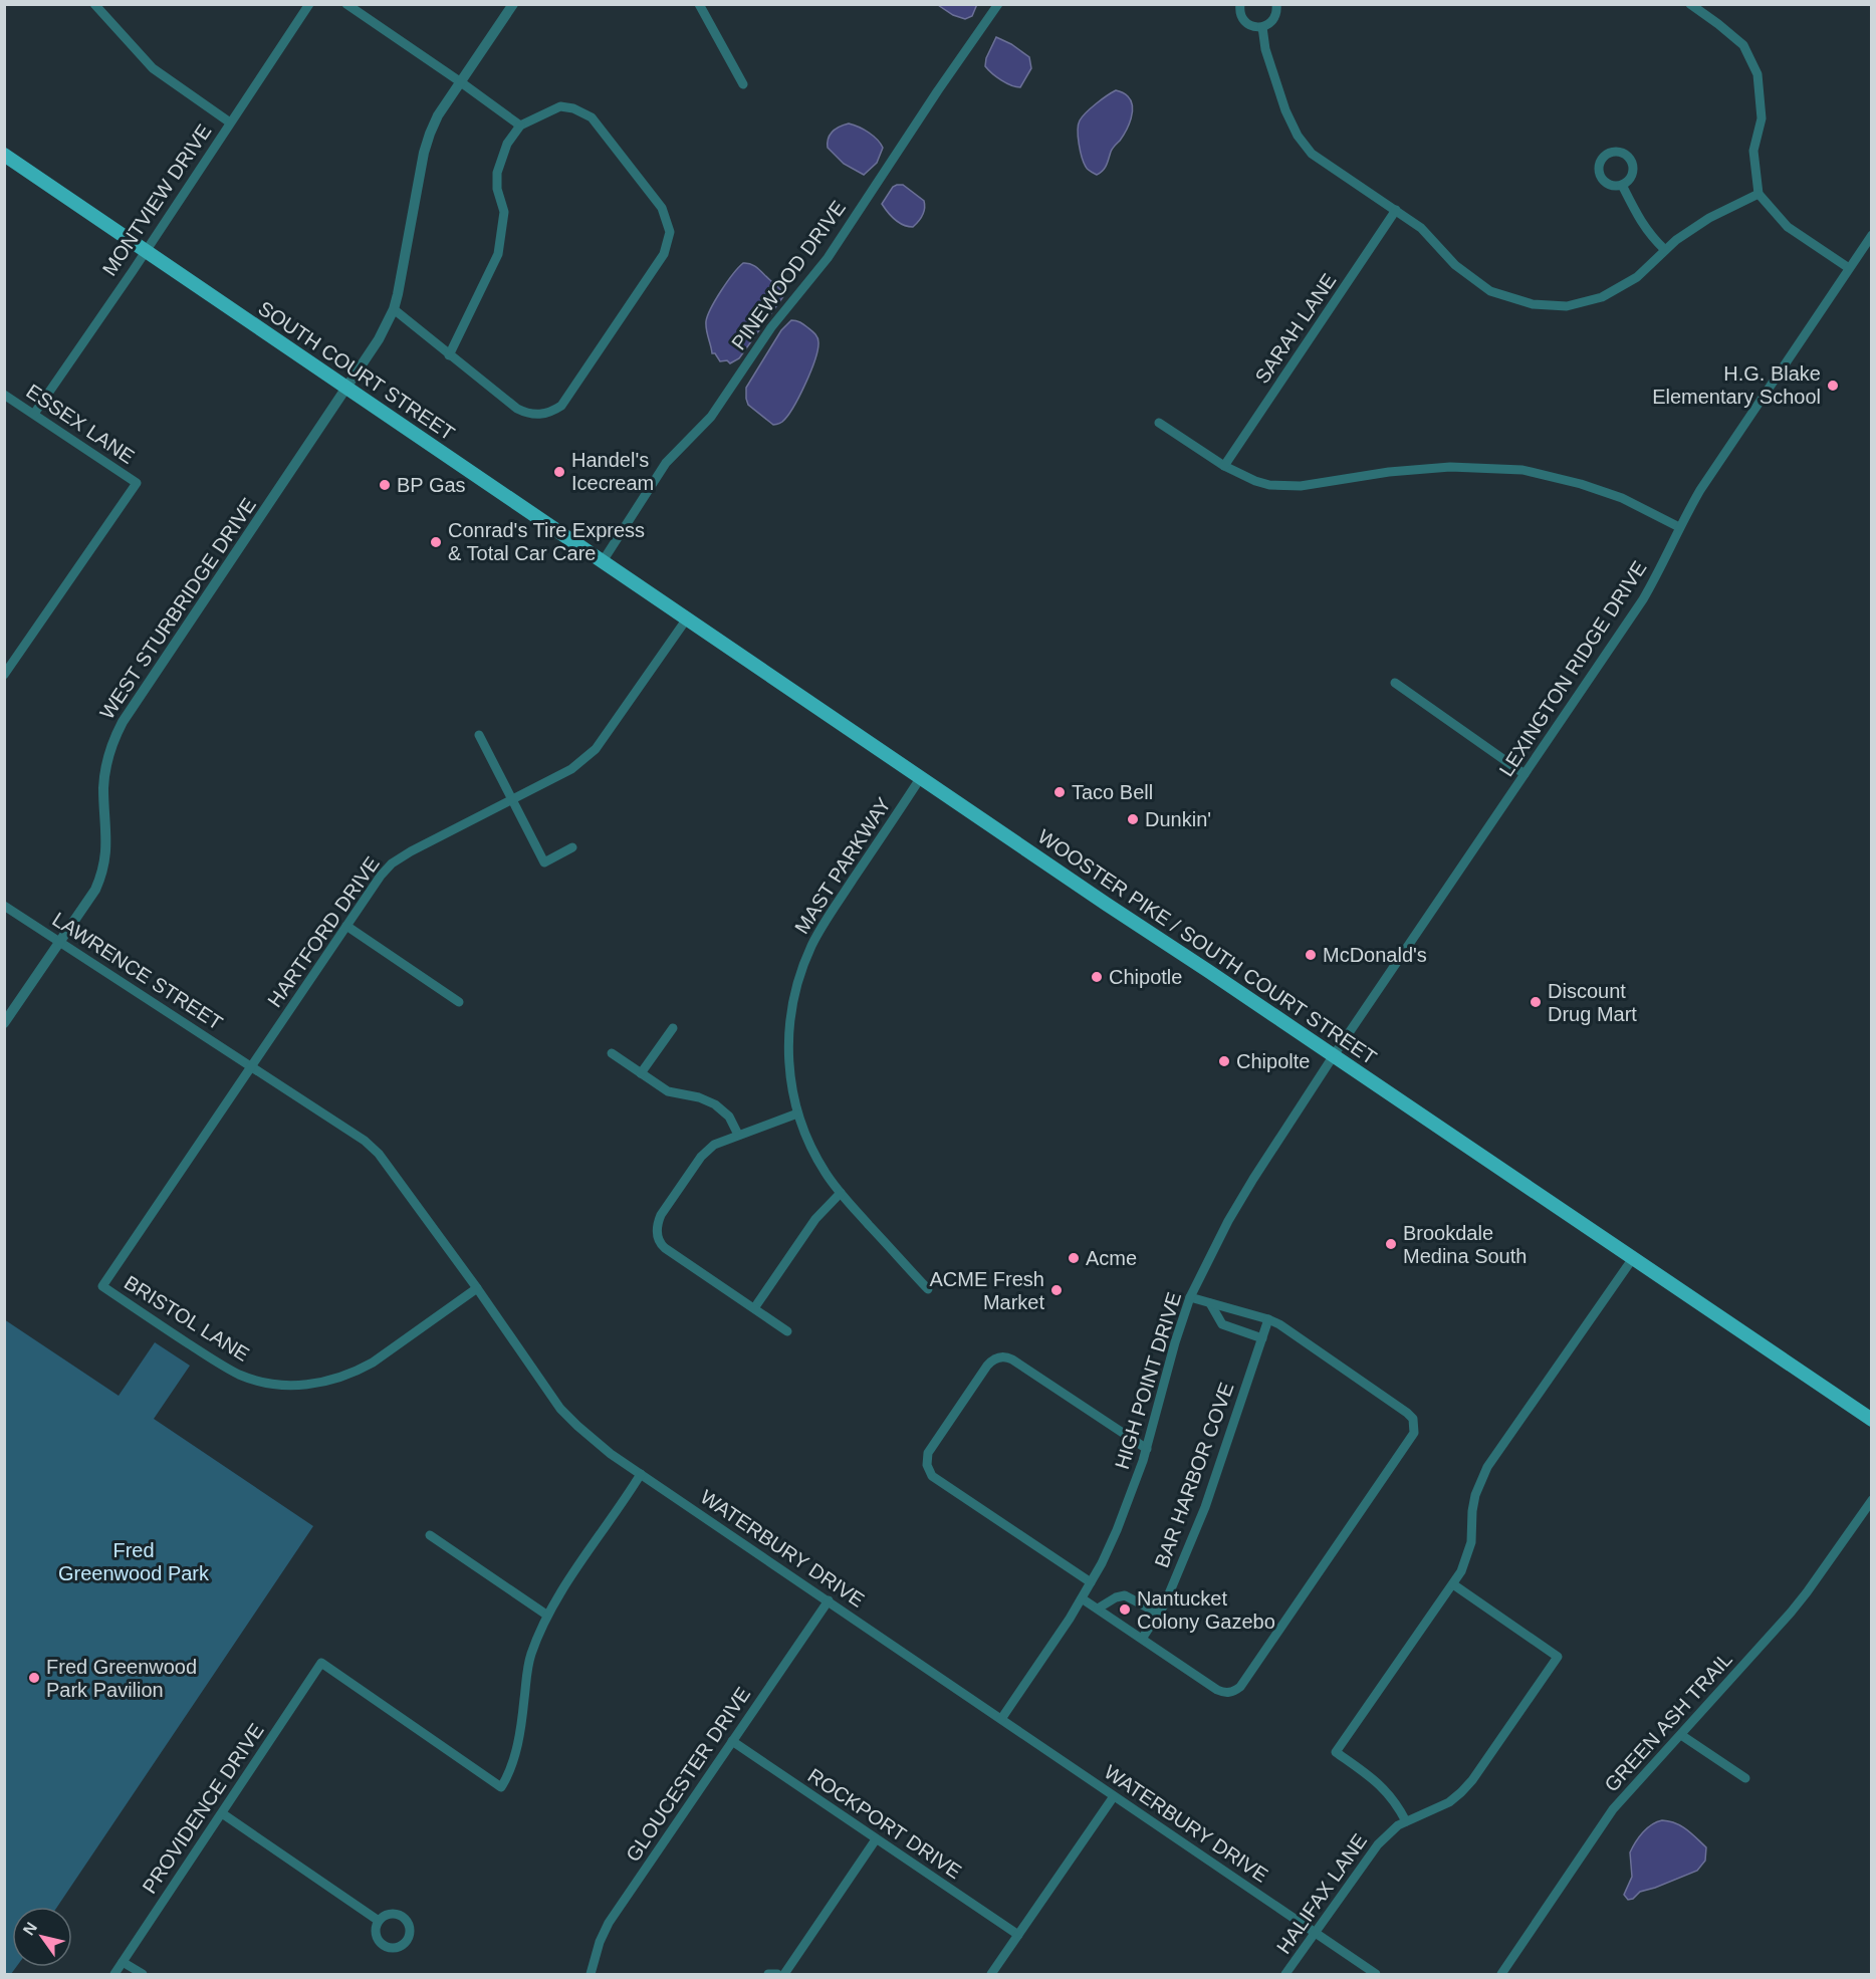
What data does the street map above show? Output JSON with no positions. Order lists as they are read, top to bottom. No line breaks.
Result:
{"streets":{"main road":["SOUTH COURT STREET","WOOSTER PIKE / SOUTH COURT STREET"],"street":["MONTVIEW DRIVE","PINEWOOD DRIVE","SARAH LANE","ESSEX LANE","WEST STURBRIDGE DRIVE","LEXINGTON RIDGE DRIVE","MAST PARKWAY","HARTFORD DRIVE","LAWRENCE STREET","BRISTOL LANE","HIGH POINT DRIVE","BAR HARBOR COVE","WATERBURY DRIVE","GREEN ASH TRAIL","GLOUCESTER DRIVE","PROVIDENCE DRIVE","ROCKPORT DRIVE","HALIFAX LANE"]},"crossings":[["MONTVIEW DRIVE","SOUTH COURT STREET"],["MONTVIEW DRIVE","ESSEX LANE"],["PINEWOOD DRIVE","SOUTH COURT STREET"],["SOUTH COURT STREET","WEST STURBRIDGE DRIVE"],["SOUTH COURT STREET","HARTFORD DRIVE"],["SOUTH COURT STREET","WOOSTER PIKE / SOUTH COURT STREET"],["WEST STURBRIDGE DRIVE","LAWRENCE STREET"],["LEXINGTON RIDGE DRIVE","WOOSTER PIKE / SOUTH COURT STREET"],["LEXINGTON RIDGE DRIVE","HIGH POINT DRIVE"],["MAST PARKWAY","WOOSTER PIKE / SOUTH COURT STREET"],["HARTFORD DRIVE","WOOSTER PIKE / SOUTH COURT STREET"],["HARTFORD DRIVE","LAWRENCE STREET"],["HARTFORD DRIVE","BRISTOL LANE"],["HARTFORD DRIVE","WATERBURY DRIVE"],["WOOSTER PIKE / SOUTH COURT STREET","HIGH POINT DRIVE"],["LAWRENCE STREET","WATERBURY DRIVE"],["BRISTOL LANE","WATERBURY DRIVE"],["HIGH POINT DRIVE","WATERBURY DRIVE"],["WATERBURY DRIVE","GLOUCESTER DRIVE"],["WATERBURY DRIVE","HALIFAX LANE"],["GLOUCESTER DRIVE","ROCKPORT DRIVE"]],"parks":["Fred Greenwood Park"],"places":["H.G. Blake Elementary School","Handel's Icecream","BP Gas","Conrad's Tire Express & Total Car Care","Taco Bell","Dunkin'","McDonald's","Chipotle","Discount Drug Mart","Chipolte","Brookdale Medina South","Acme","ACME Fresh Market","Nantucket Colony Gazebo","Fred Greenwood Park Pavilion"],"north":"top left"}
